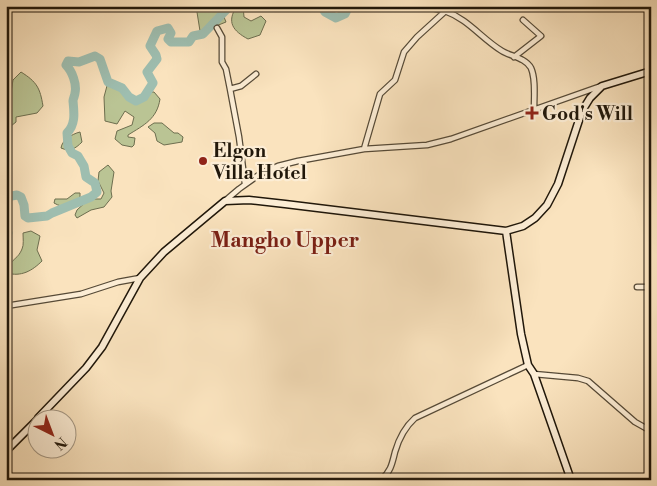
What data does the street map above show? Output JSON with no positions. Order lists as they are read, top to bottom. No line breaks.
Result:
{"districts":["Mangho Upper"],"places":{"health":["God's Will"],"other":["Elgon Villa Hotel"]},"north":"bottom right"}
